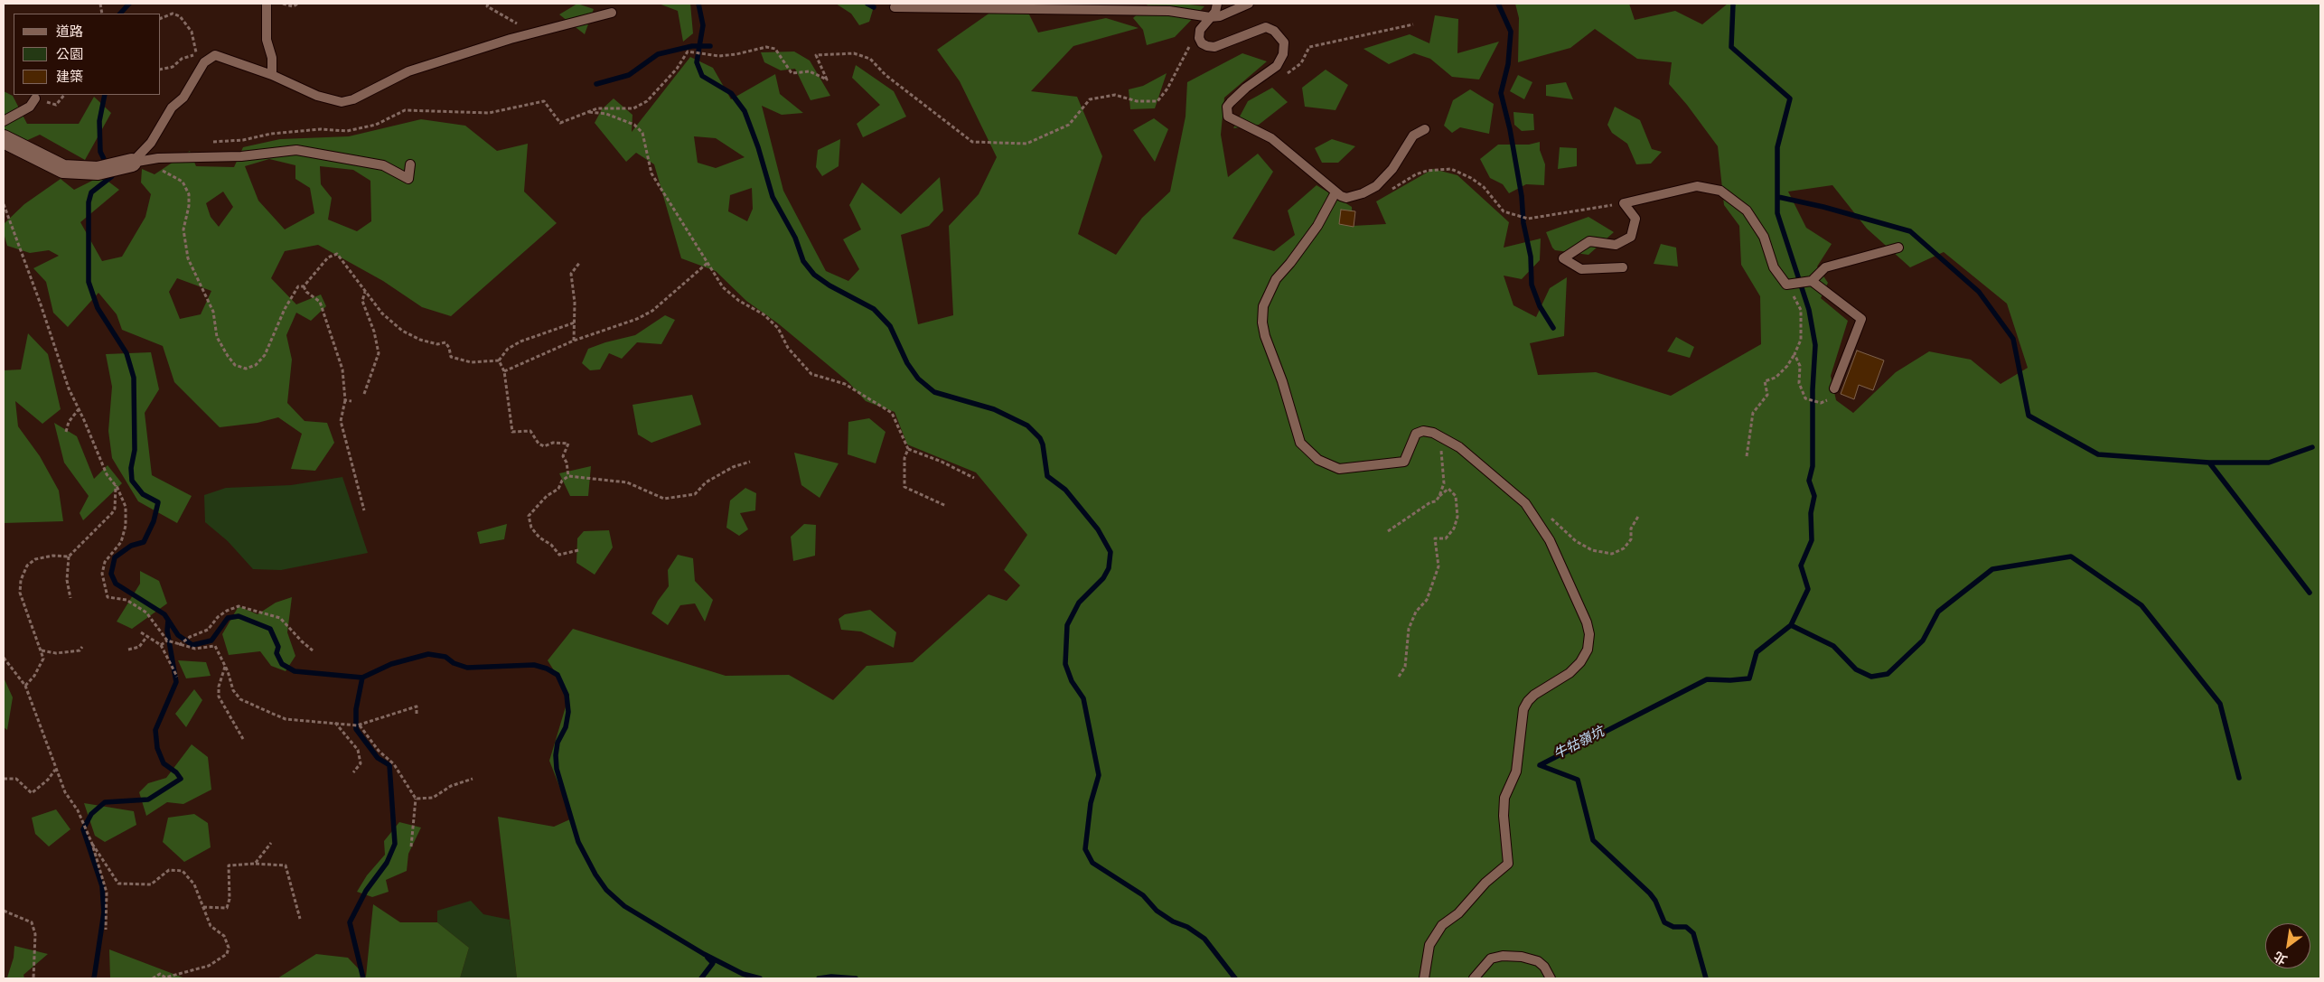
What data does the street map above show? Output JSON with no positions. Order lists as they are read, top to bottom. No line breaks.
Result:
{"water":["牛牯嶺坑"],"legend":["道路","公園","建築"],"north":"bottom left"}
